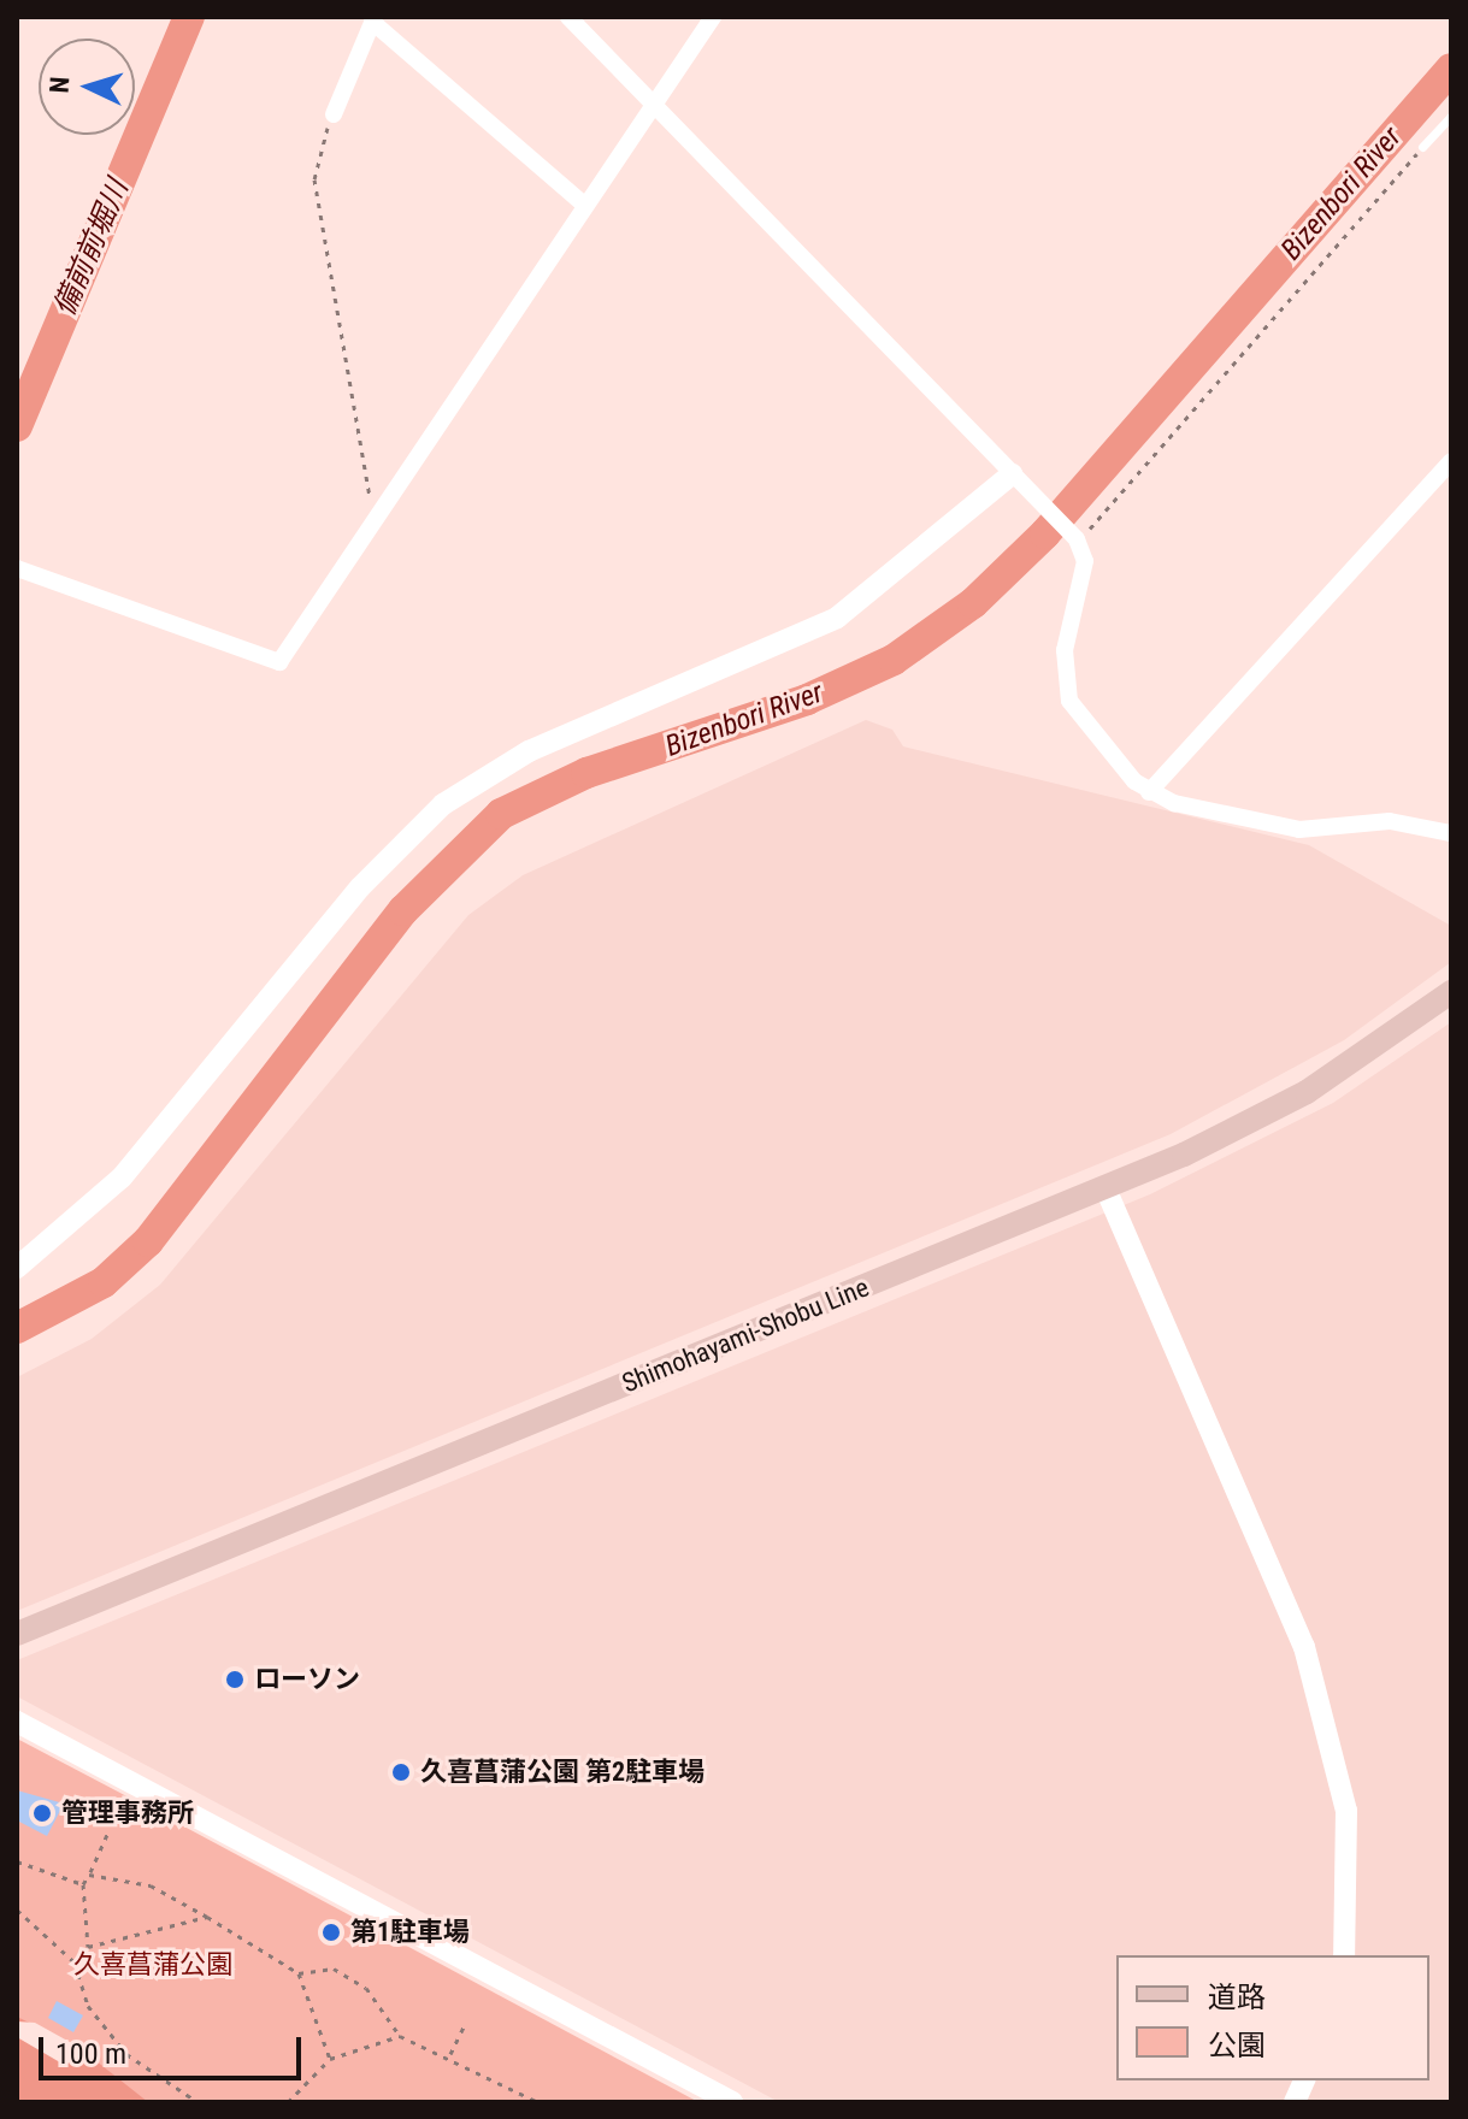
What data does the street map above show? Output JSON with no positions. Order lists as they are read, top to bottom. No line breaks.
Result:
{"streets":{"main road":["Shimohayami-Shobu Line"]},"water":["Bizenbori River","備前前堀川"],"parks":["久喜菖蒲公園"],"places":["ローソン","久喜菖蒲公園 第2駐車場","管理事務所","第1駐車場"],"legend":["道路","公園"],"scale_bar":"100 m","north":"left"}
